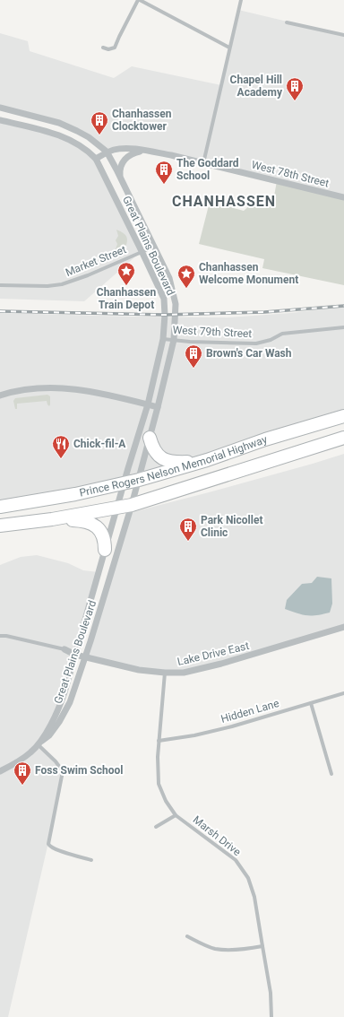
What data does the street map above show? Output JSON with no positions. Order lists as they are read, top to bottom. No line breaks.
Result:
{"streets":{"main road":["Prince Rogers Nelson Memorial Highway"],"street":["West 78th Street","Great Plains Boulevard","Market Street","West 79th Street","Lake Drive East","Hidden Lane","Marsh Drive"]},"crossings":[["West 78th Street","Great Plains Boulevard"],["Great Plains Boulevard","Market Street"],["Great Plains Boulevard","West 79th Street"],["Great Plains Boulevard","Prince Rogers Nelson Memorial Highway"],["Great Plains Boulevard","Lake Drive East"],["Lake Drive East","Marsh Drive"],["Hidden Lane","Marsh Drive"]],"districts":["CHANHASSEN"],"places":{"building":["Chapel Hill Academy","Chanhassen Clocktower","The Goddard School","Brown's Car Wash","Park Nicollet Clinic","Foss Swim School"],"place":["Chanhassen Train Depot","Chanhassen Welcome Monument"],"restaurant":["Chick-fil-A"]}}
